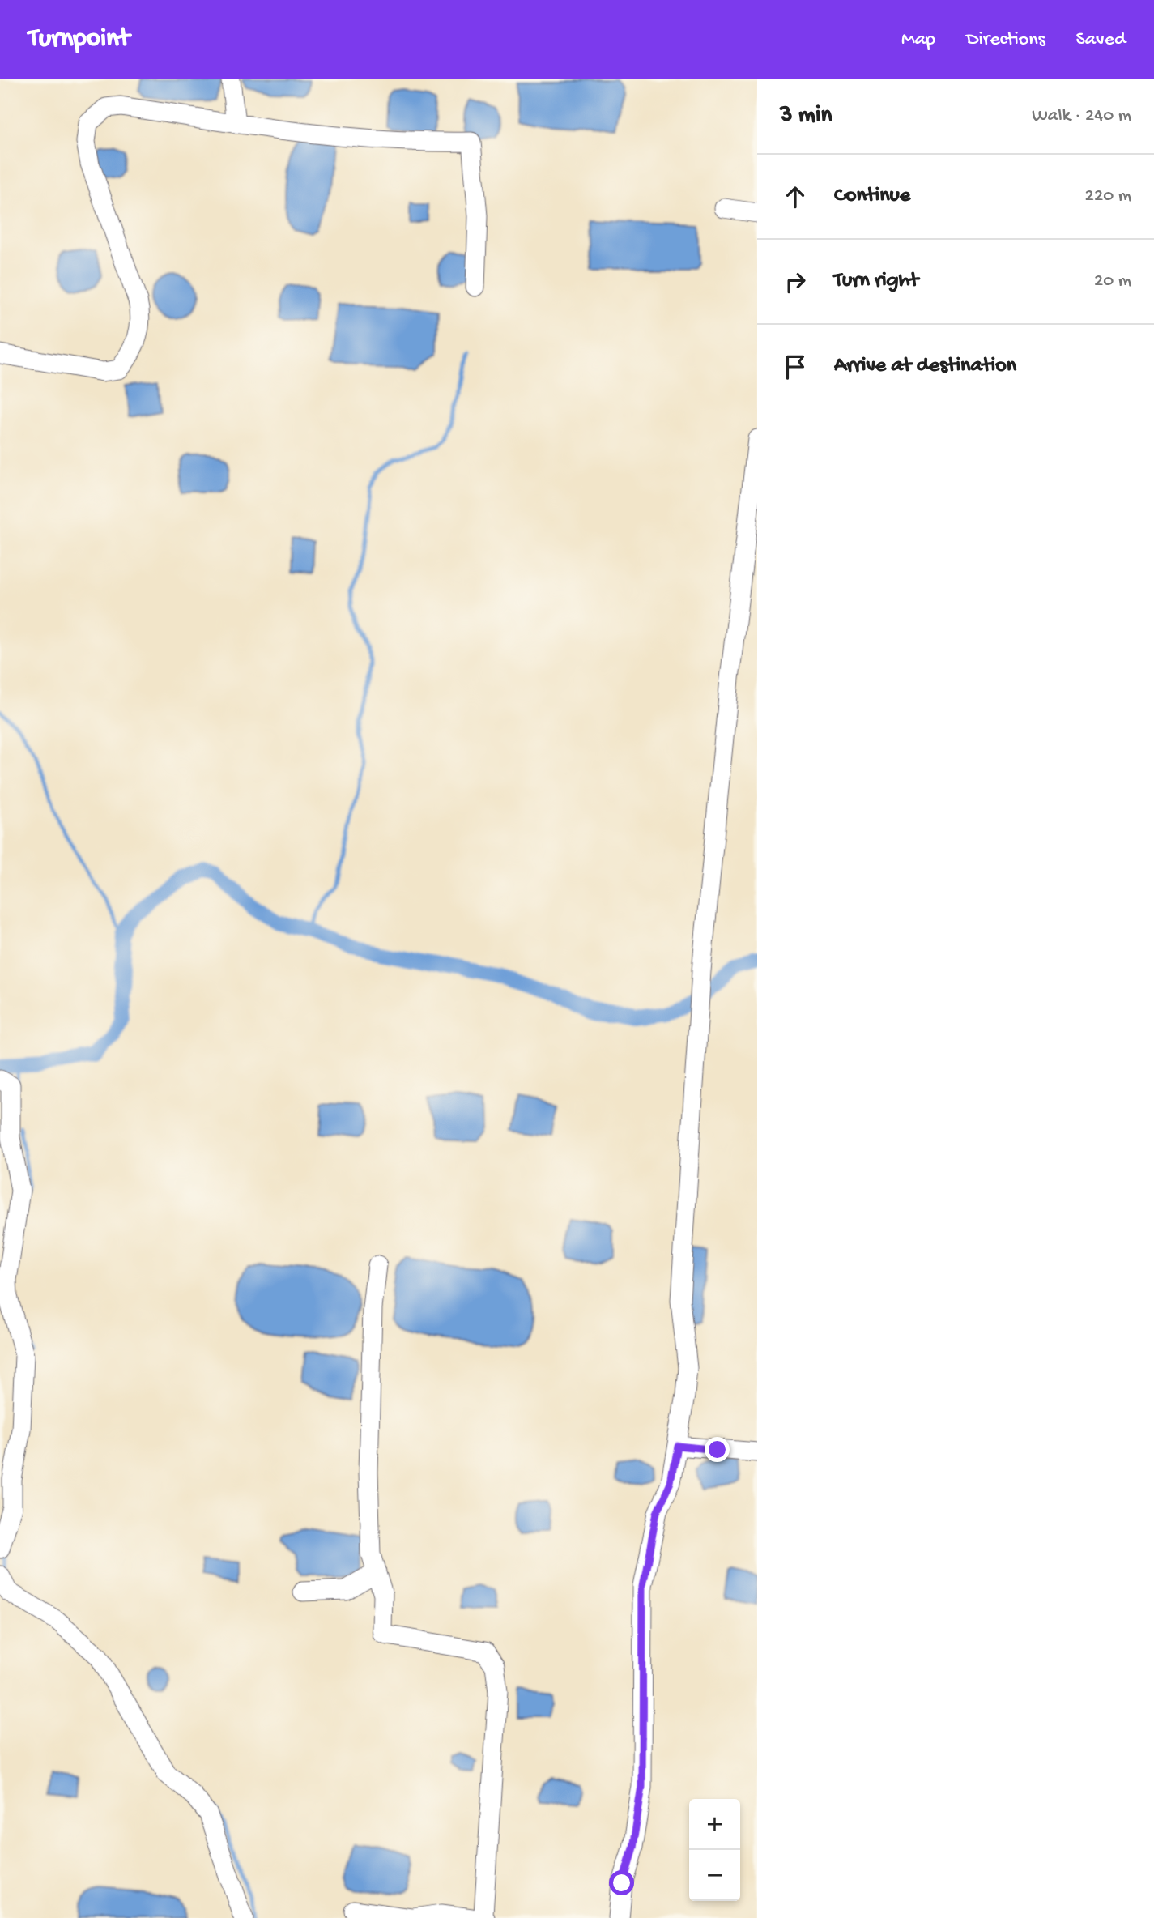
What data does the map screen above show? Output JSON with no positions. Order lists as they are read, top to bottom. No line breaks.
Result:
{"page":{"header":"Turnpoint","nav":["Map","Directions","Saved"],"heading":["3 min","Walk · 240 m"],"list":[["Continue","220 m"],["Turn right","20 m"],"Arrive at destination"],"map_buttons":["+","−"]}}
